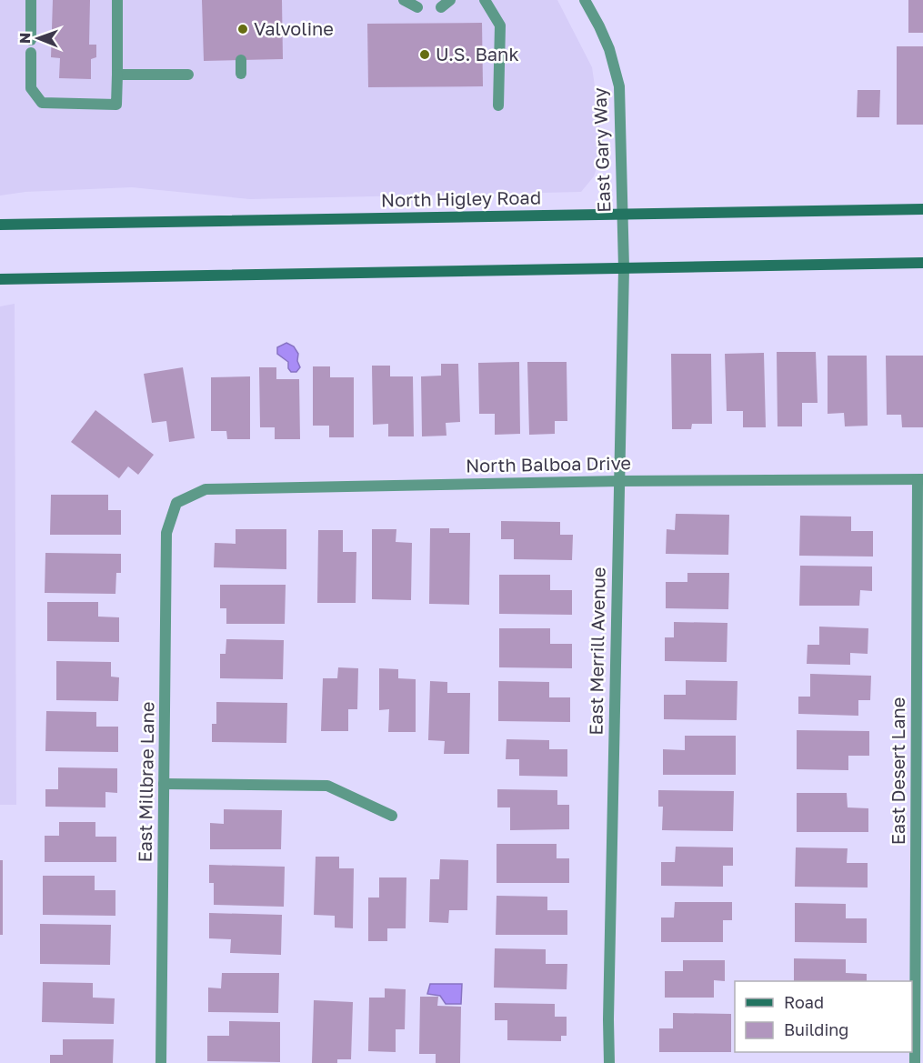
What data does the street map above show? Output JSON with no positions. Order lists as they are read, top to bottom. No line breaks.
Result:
{"streets":{"main road":["North Higley Road"],"street":["East Gary Way","North Balboa Drive","East Merrill Avenue","East Desert Lane","East Millbrae Lane"]},"crossings":[["East Gary Way","North Higley Road"],["East Gary Way","East Merrill Avenue"],["North Balboa Drive","East Merrill Avenue"],["North Balboa Drive","East Desert Lane"],["North Balboa Drive","East Millbrae Lane"]],"places":["Valvoline","U.S. Bank"],"legend":["Road","Building"],"north":"left"}
